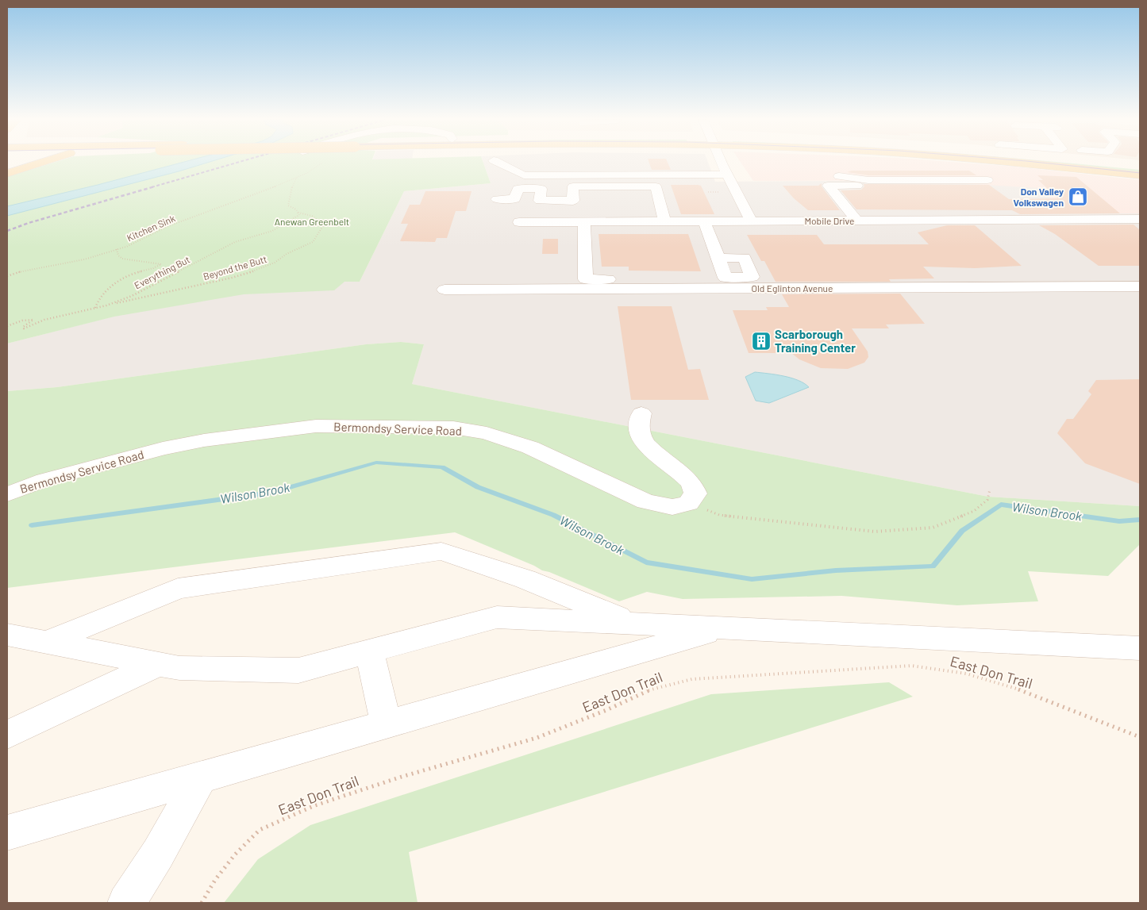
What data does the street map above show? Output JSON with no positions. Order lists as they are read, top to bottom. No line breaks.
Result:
{"streets":{"street":["Mobile Drive","Old Eglinton Avenue","Bermondsy Service Road"],"path":["Kitchen Sink","Beyond the Butt","Everything But","East Don Trail"]},"crossings":[["Kitchen Sink","Beyond the Butt"],["Kitchen Sink","Everything But"],["Beyond the Butt","Everything But"]],"water":["Wilson Brook"],"parks":["Anewan Greenbelt"],"places":{"shop":["Don Valley Volkswagen"],"building":["Scarborough Training Center"]}}
